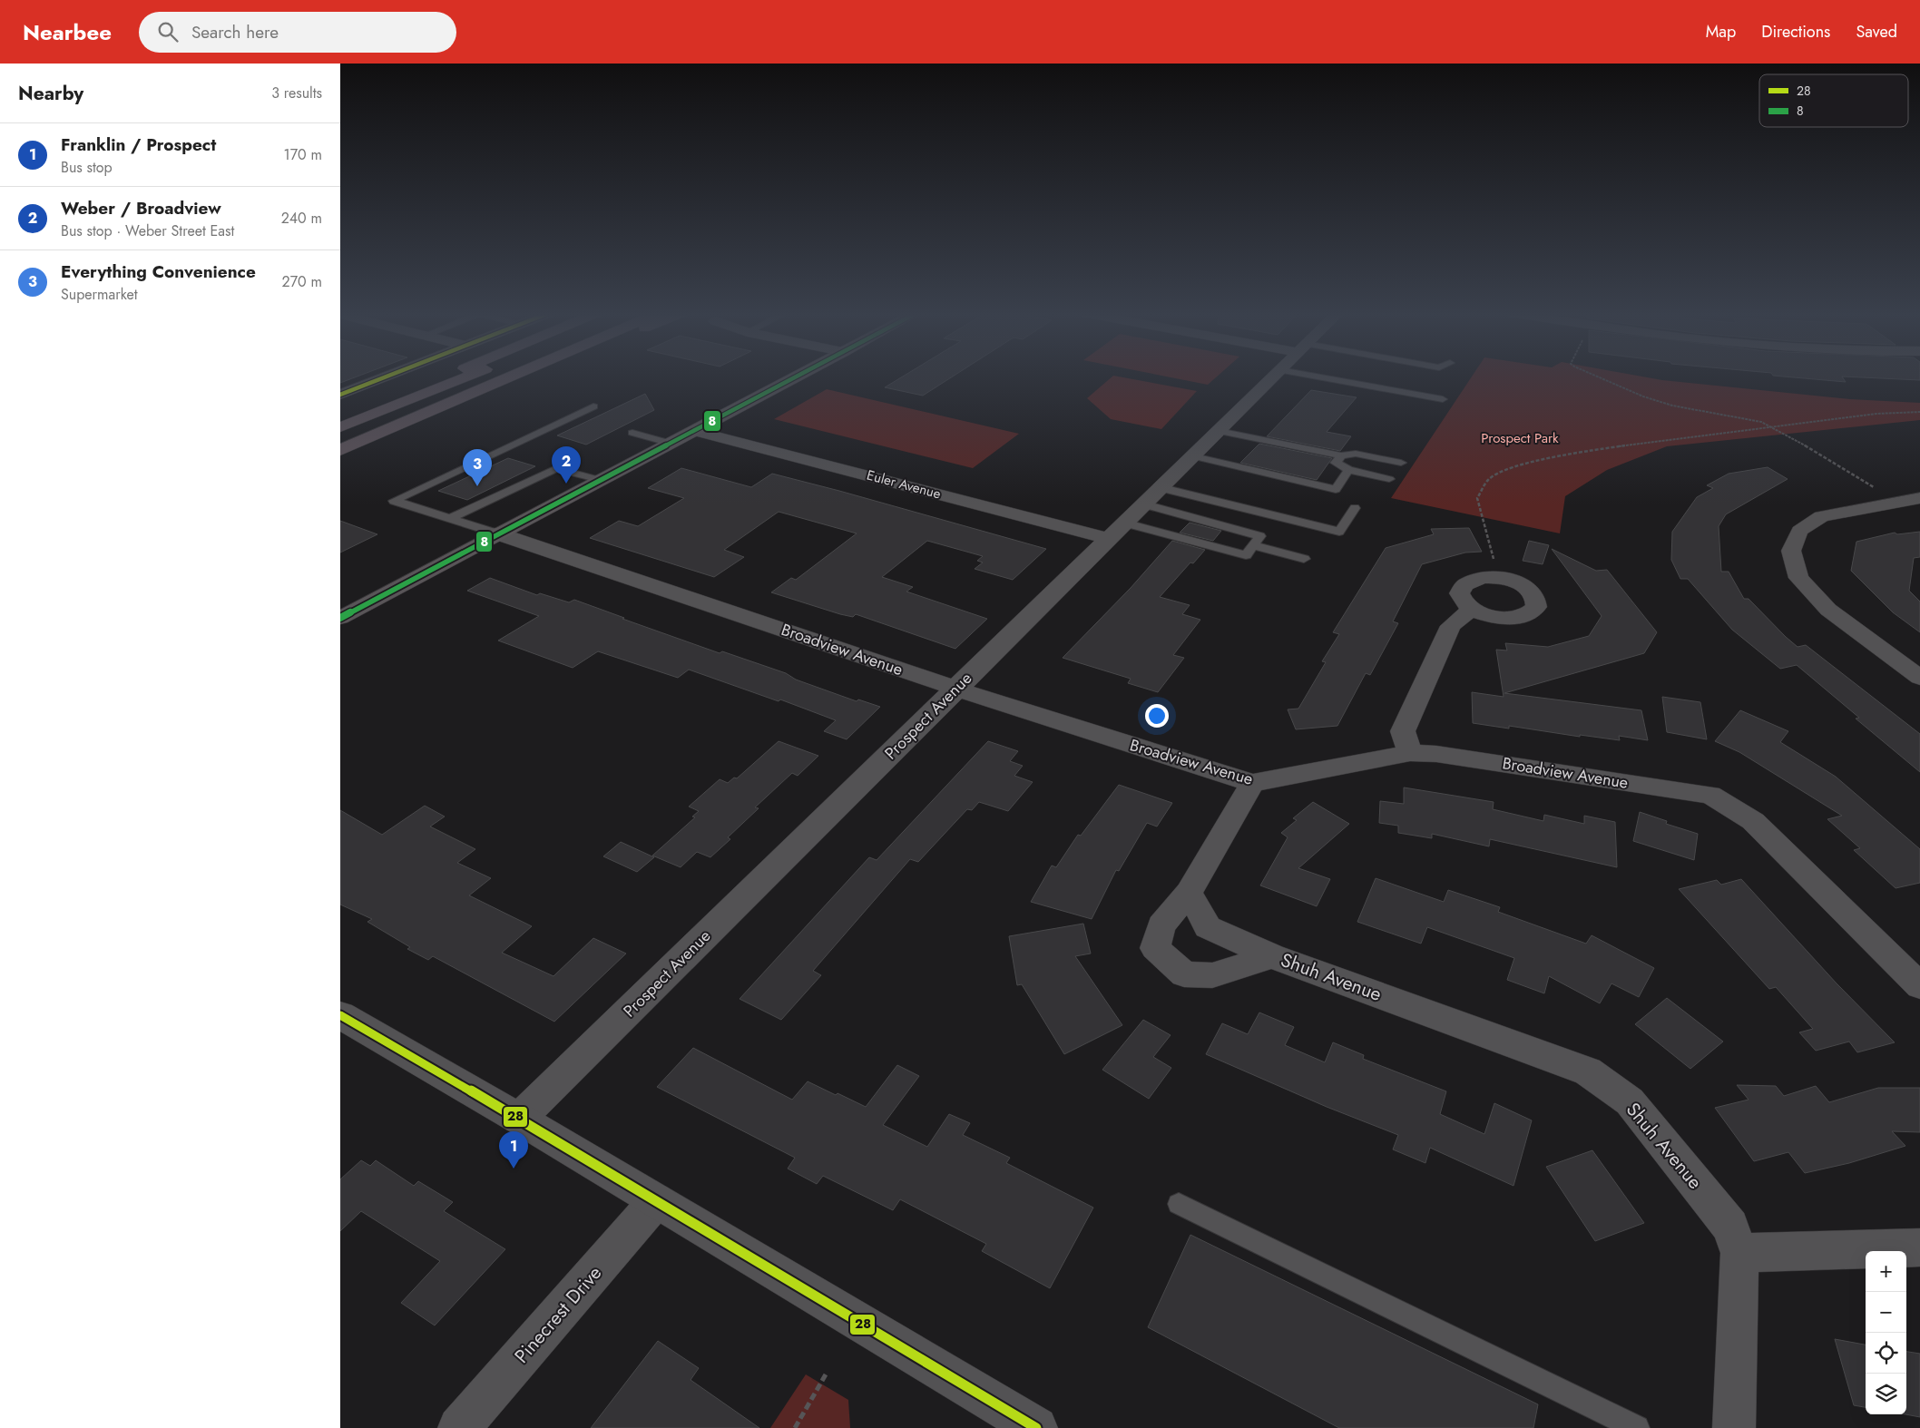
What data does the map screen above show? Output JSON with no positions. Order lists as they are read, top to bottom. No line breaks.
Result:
{"streets":{"street":["Euler Avenue","Broadview Avenue","Prospect Avenue","Shuh Avenue","Pinecrest Drive"]},"crossings":[["Euler Avenue","Prospect Avenue"],["Broadview Avenue","Prospect Avenue"],["Broadview Avenue","Shuh Avenue"]],"parks":["Prospect Park"],"lines":["transit line 28","transit line 8"],"legend":["28","8"],"page":{"header":"Nearbee","search":"Search here","nav":["Map","Directions","Saved"],"heading":["Nearby","3 results"],"list":[{"mark":"1","name":"Franklin / Prospect","note":"Bus stop","value":"170 m"},{"mark":"2","name":"Weber / Broadview","note":"Bus stop · Weber Street East","value":"240 m"},{"mark":"3","name":"Everything Convenience","note":"Supermarket","value":"270 m"}],"pins":["2","3","1"],"map_buttons":["+","−"]}}
